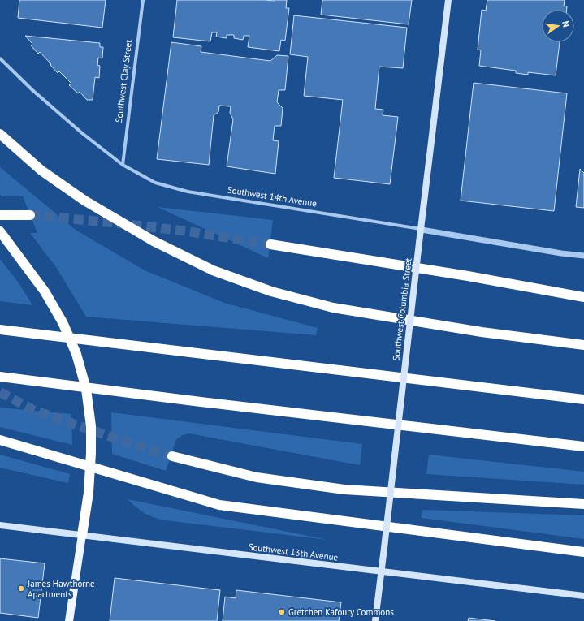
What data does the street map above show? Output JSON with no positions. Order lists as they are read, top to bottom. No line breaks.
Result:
{"streets":{"main road":["Southwest Columbia Street","Southwest 13th Avenue"],"street":["Southwest Clay Street","Southwest 14th Avenue"]},"crossings":[["Southwest Clay Street","Southwest 14th Avenue"],["Southwest 14th Avenue","Southwest Columbia Street"],["Southwest Columbia Street","Southwest 13th Avenue"]],"places":["James Hawthorne Apartments","Gretchen Kafoury Commons"],"north":"right"}
